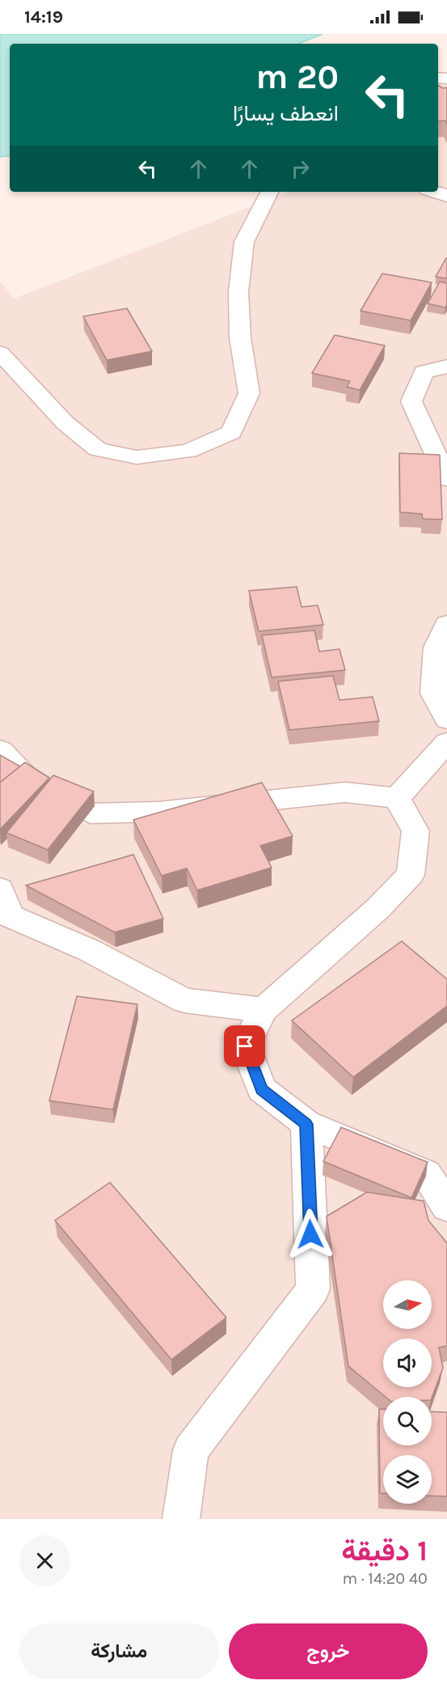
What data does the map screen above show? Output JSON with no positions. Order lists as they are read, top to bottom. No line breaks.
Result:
{"north":"right","page":{"status":"14:19","turn":["20 m","انعطف يسارًا"],"heading":["1 دقيقة","40 m · 14:20"],"buttons":["خروج","مشاركة"]}}
